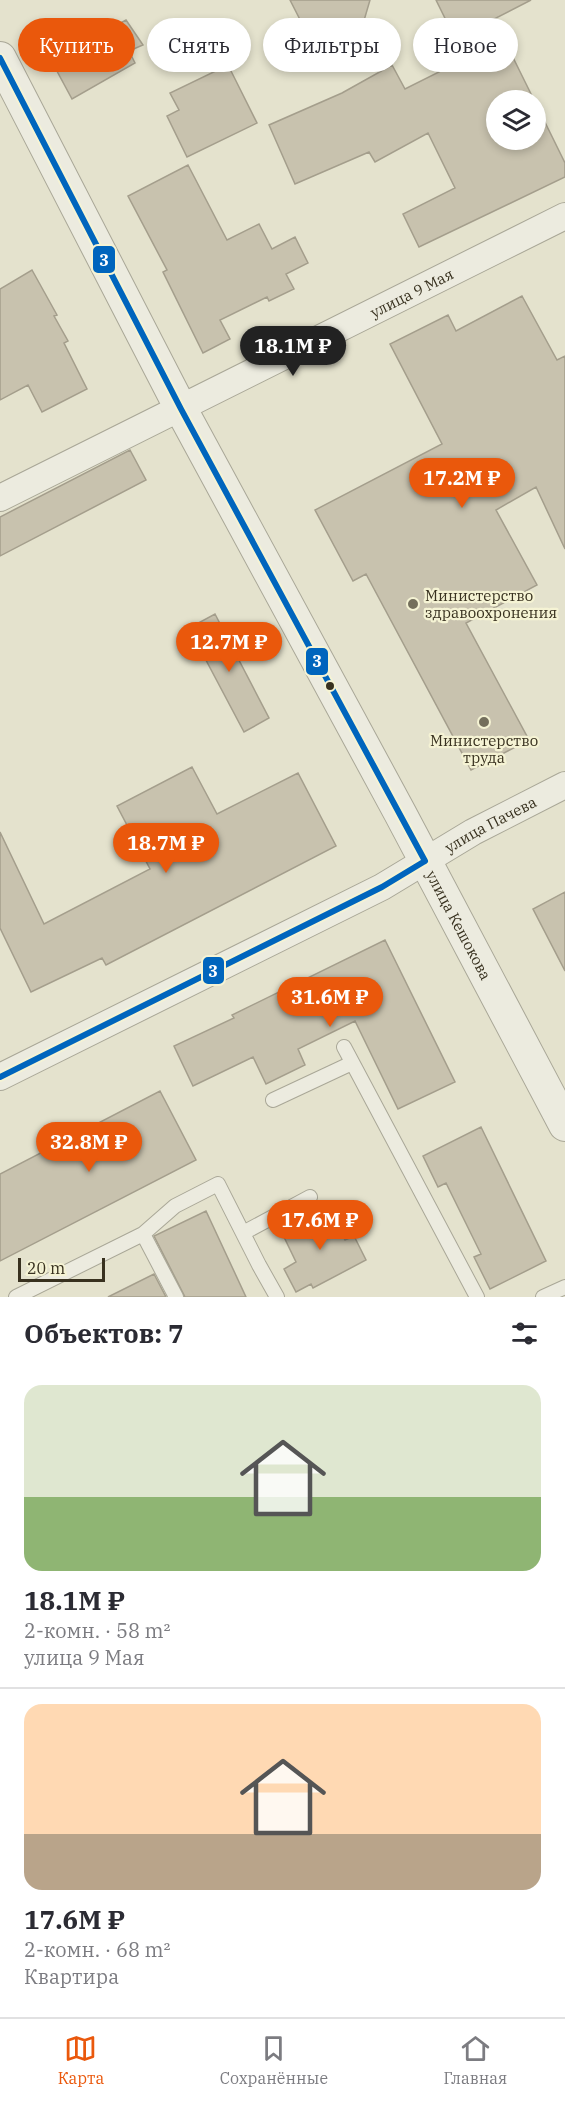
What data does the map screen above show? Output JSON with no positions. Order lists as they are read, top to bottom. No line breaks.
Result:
{"streets":{"street":["улица 9 Мая","улица Пачева","улица Кешокова"]},"crossings":[["улица 9 Мая","улица Кешокова"],["улица Пачева","улица Кешокова"]],"places":["Министерство здравоохронения","Министерство труда"],"lines":["transit line 3"],"scale_bar":"20 m","page":{"chip":["Купить","Снять","Фильтры","Новое"],"price":["18.1M ₽","17.2M ₽","12.7M ₽","18.7M ₽","31.6M ₽","32.8M ₽","17.6M ₽"],"scale":"20 m","heading":"Объектов: 7","list":[{"name":"18.1M ₽","note":"2-комн. · 58 m² · улица 9 Мая"},{"name":"17.6M ₽","note":"2-комн. · 68 m² · Квартира"}],"tabs":["Карта","Сохранённые","Главная"]}}
